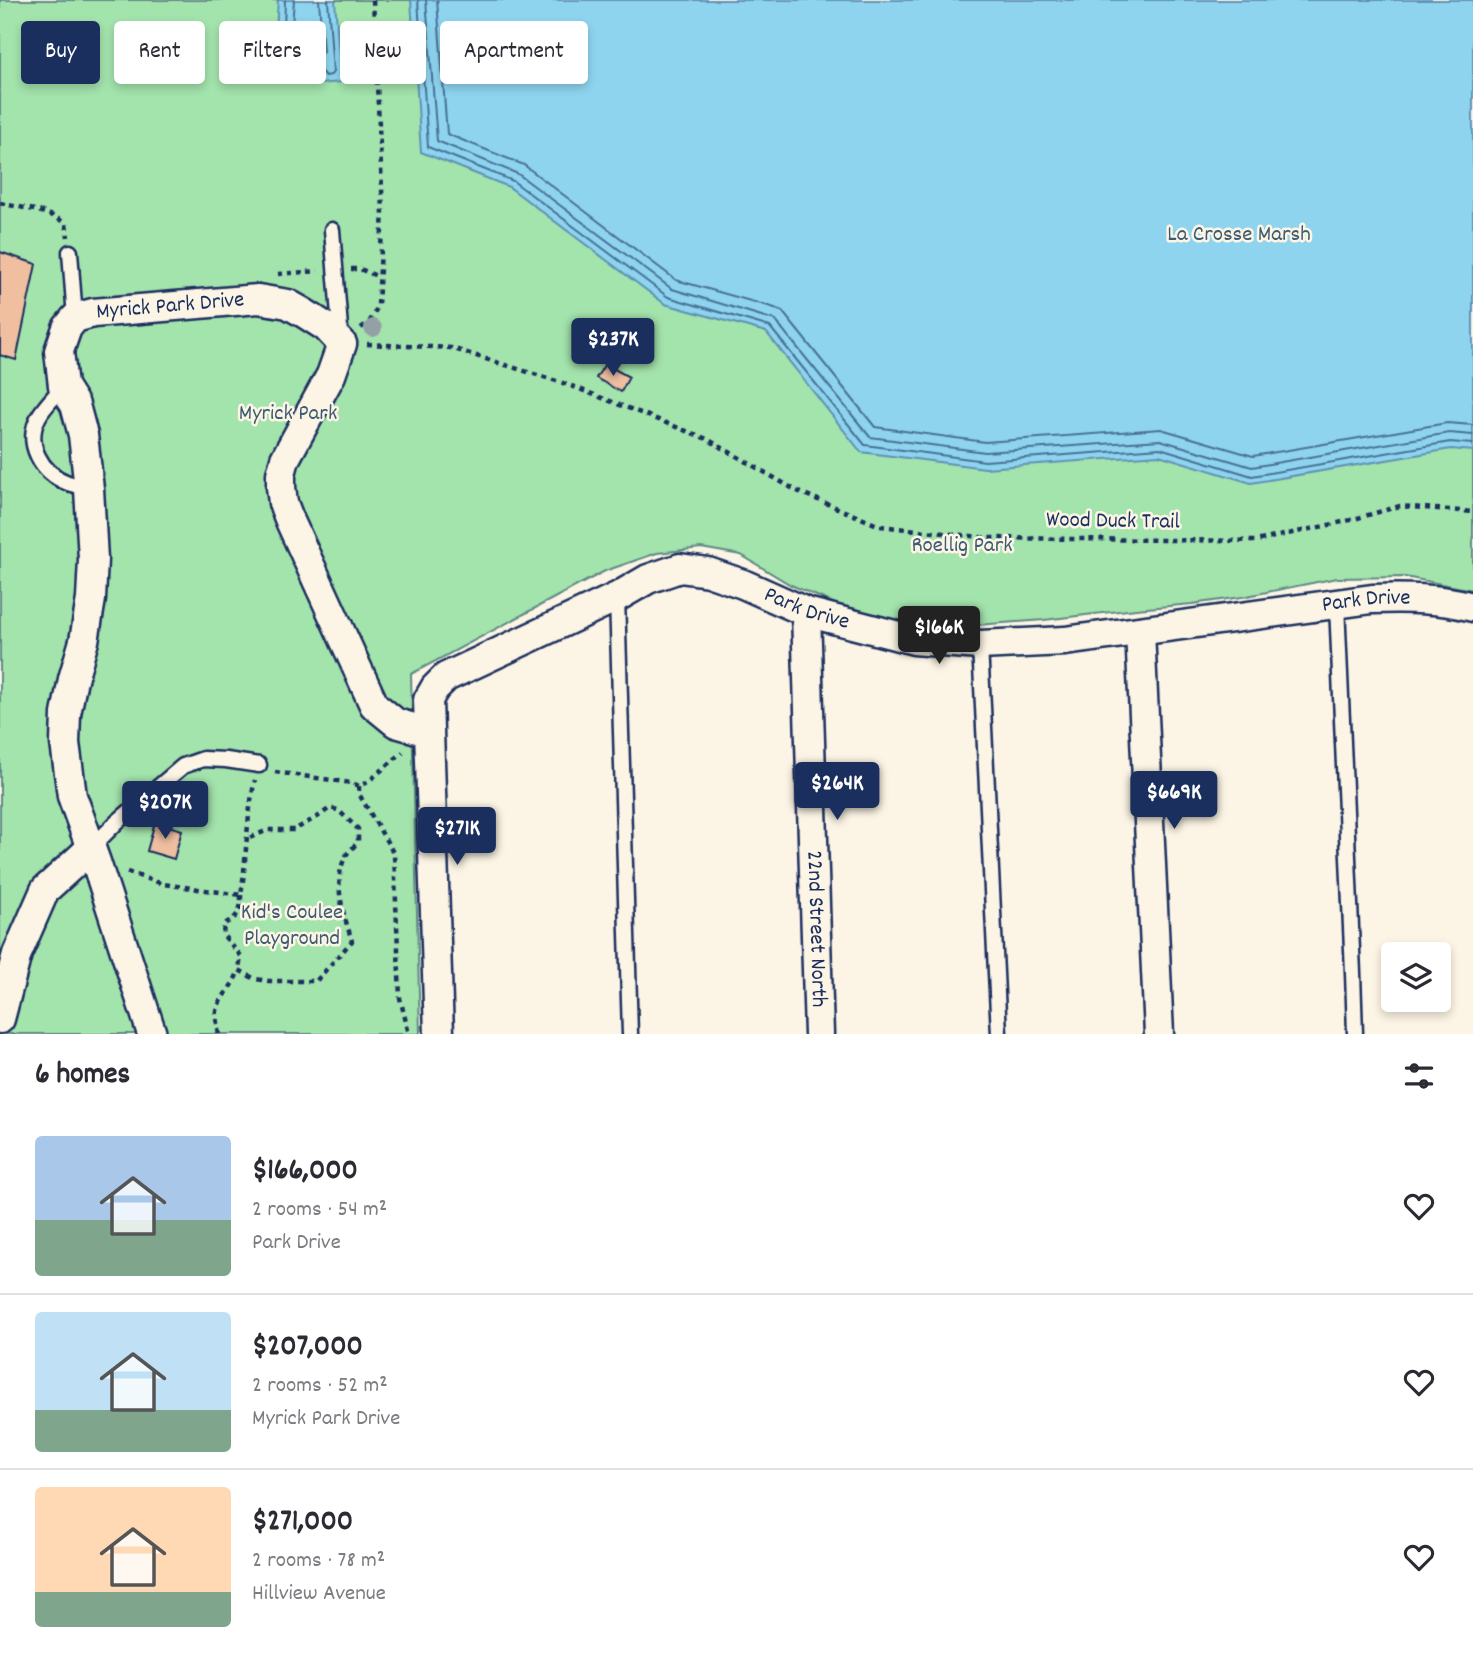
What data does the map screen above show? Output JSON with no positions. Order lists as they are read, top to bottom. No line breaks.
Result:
{"streets":{"street":["Myrick Park Drive","Park Drive","22nd Street North"],"path":["Wood Duck Trail"]},"crossings":[["Myrick Park Drive","Wood Duck Trail"],["Park Drive","22nd Street North"]],"parks":["La Crosse Marsh","Myrick Park","Roellig Park","Kid's Coulee Playground"],"page":{"chip":["Buy","Rent","Filters","New","Apartment"],"price":["$237K","$166K","$264K","$669K","$207K","$271K"],"heading":"6 homes","list":[{"name":"$166,000","note":"2 rooms · 54 m² · Park Drive"},{"name":"$207,000","note":"2 rooms · 52 m² · Myrick Park Drive"},{"name":"$271,000","note":"2 rooms · 78 m² · Hillview Avenue"}]}}
